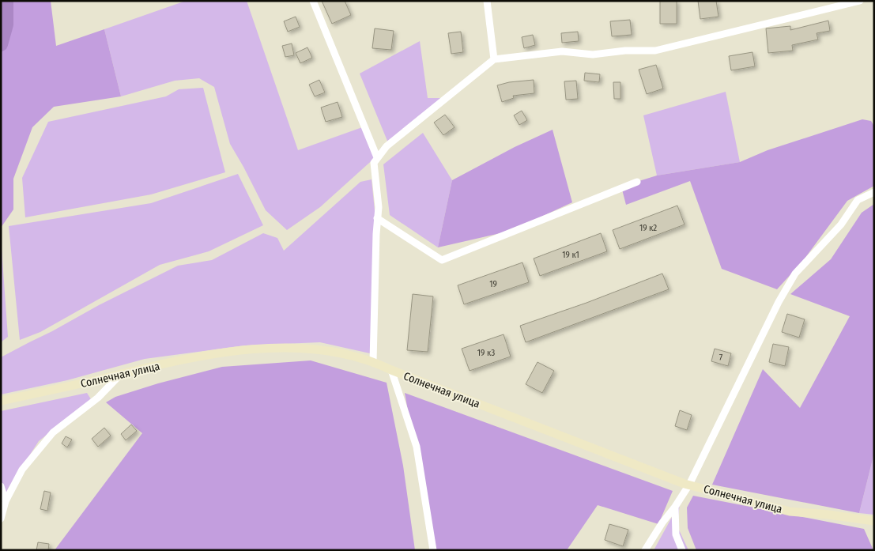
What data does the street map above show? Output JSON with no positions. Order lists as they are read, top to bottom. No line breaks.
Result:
{"streets":{"street":["Солнечная улица"]},"house_numbers":["19 к2","19 к1","19","19 к3","7"]}
